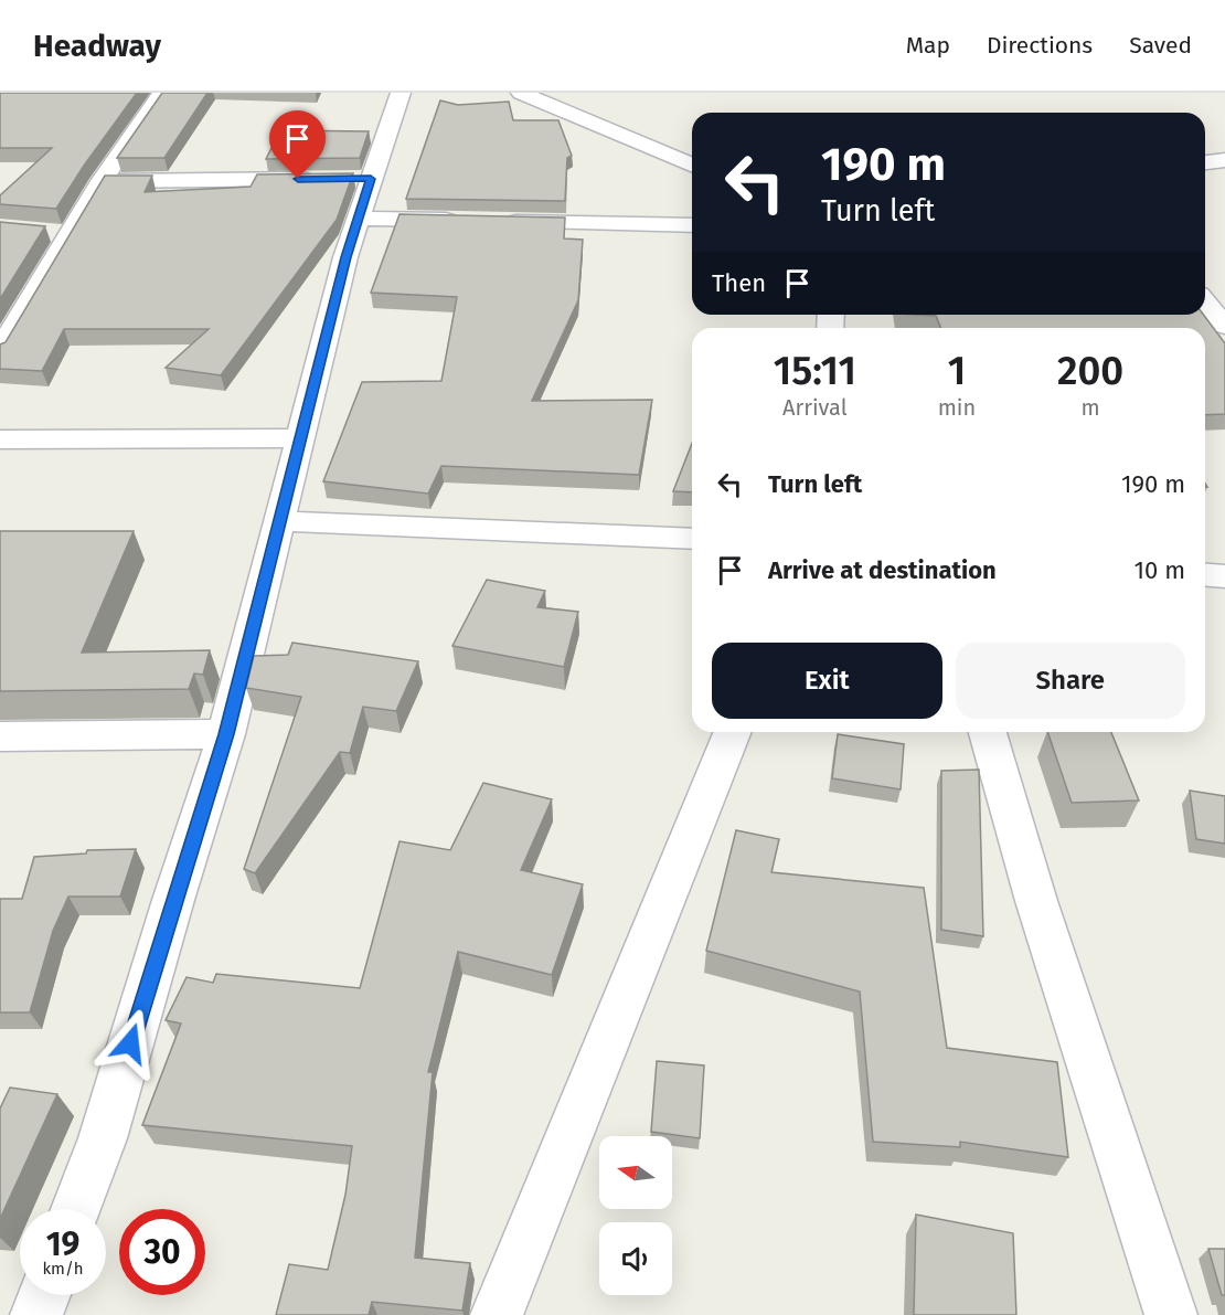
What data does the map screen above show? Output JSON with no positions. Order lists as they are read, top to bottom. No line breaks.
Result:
{"north":"left","page":{"header":"Headway","nav":["Map","Directions","Saved"],"turn":["190 m","Turn left"],"then":"Then","eta":["15:11","Arrival","1","min","200","m"],"list":[{"name":"Turn left","value":"190 m"},{"name":"Arrive at destination","value":"10 m"}],"buttons":["Exit","Share"],"speed":"19 km/h","limit":"30"}}
